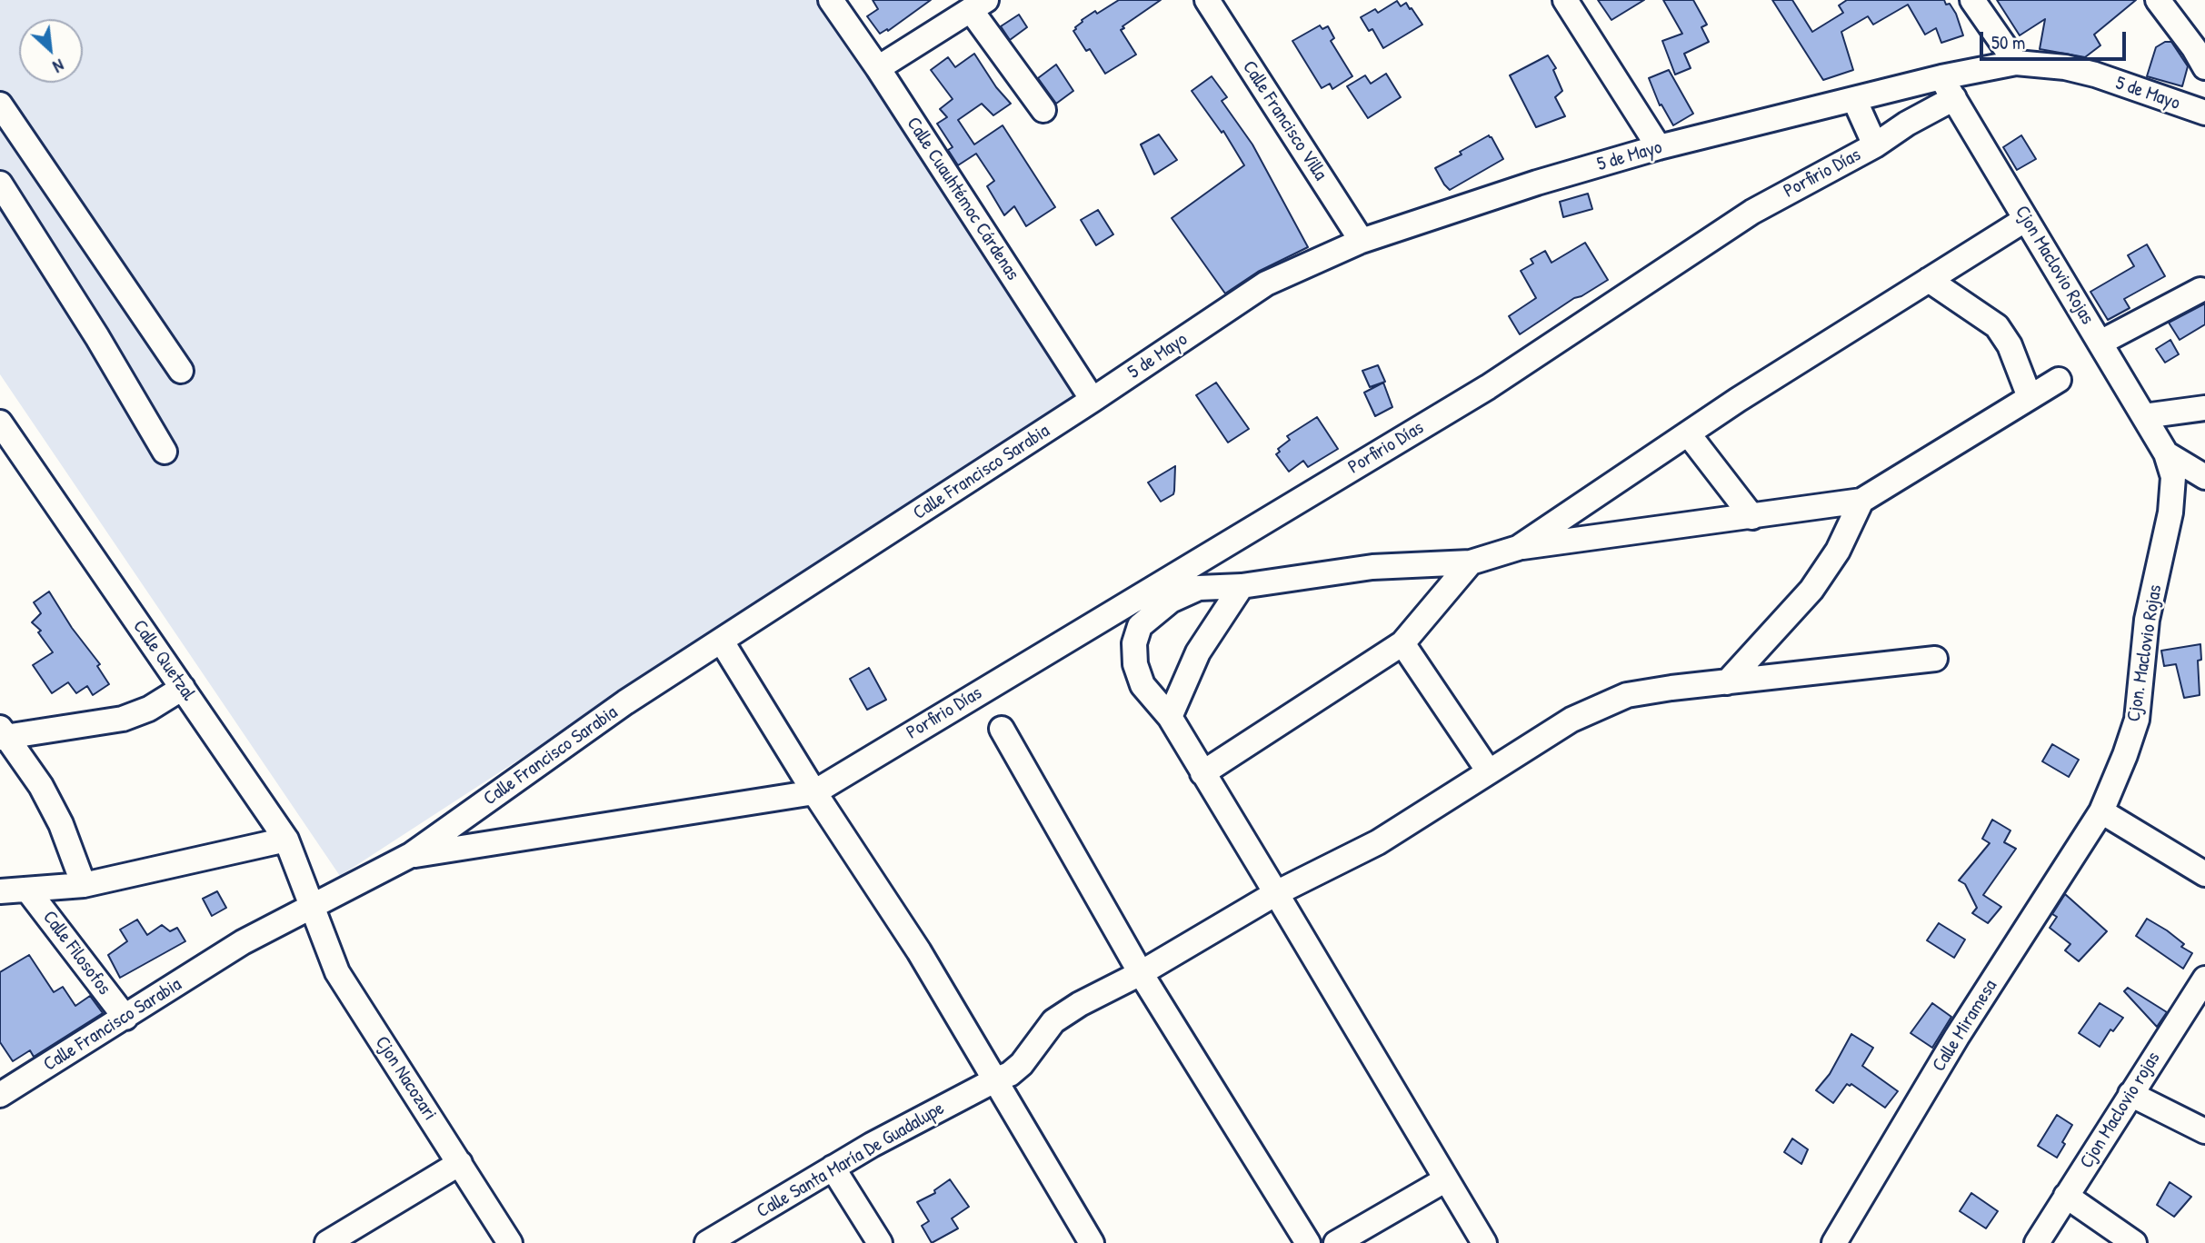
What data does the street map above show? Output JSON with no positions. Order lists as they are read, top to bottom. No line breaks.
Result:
{"streets":{"street":["5 de Mayo","Calle Francisco Villa","Porfirio Días","Calle Cuauhtémoc Cárdenas","Cjon Maclovio Rojas","Calle Francisco Sarabia","Cjon. Maclovio Rojas","Calle Quetzal","Calle Filosofos","Calle Miramesa","Cjon Nacozari","Cjon Maclovio rojas","Calle Santa María De Guadalupe"]},"crossings":[["5 de Mayo","Calle Francisco Villa"],["5 de Mayo","Calle Cuauhtémoc Cárdenas"],["5 de Mayo","Cjon Maclovio Rojas"],["5 de Mayo","Calle Francisco Sarabia"],["Porfirio Días","Cjon Maclovio Rojas"],["Calle Cuauhtémoc Cárdenas","Calle Francisco Sarabia"],["Cjon Maclovio Rojas","Cjon. Maclovio Rojas"],["Calle Francisco Sarabia","Calle Quetzal"],["Calle Francisco Sarabia","Calle Filosofos"],["Calle Francisco Sarabia","Cjon Nacozari"],["Cjon. Maclovio Rojas","Calle Miramesa"],["Calle Quetzal","Cjon Nacozari"]],"scale_bar":"50 m","north":"bottom right"}
